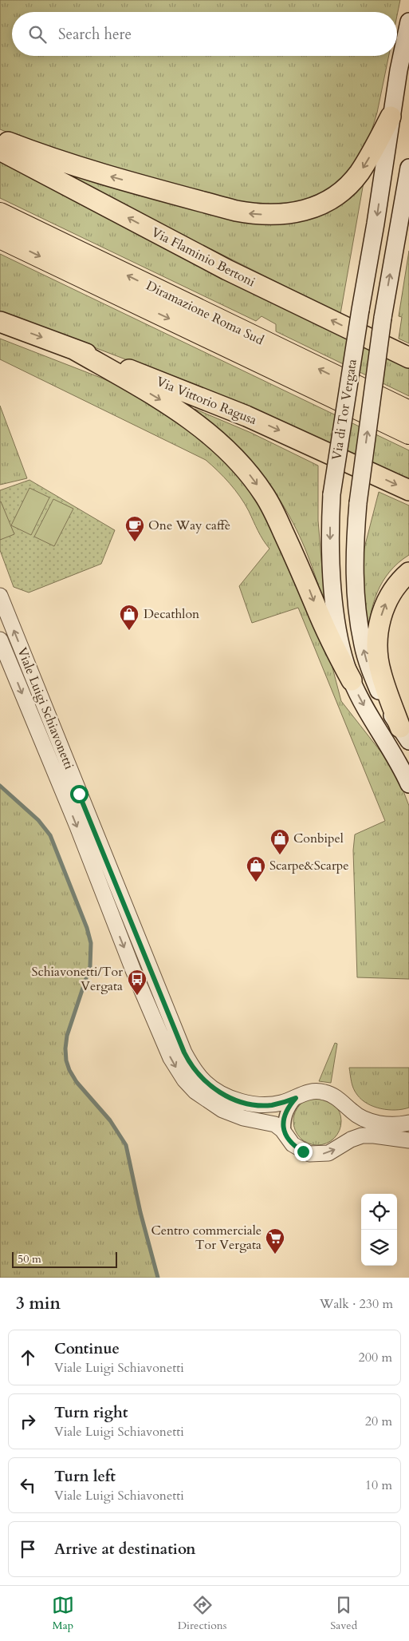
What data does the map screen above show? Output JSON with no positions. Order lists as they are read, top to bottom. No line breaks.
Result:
{"streets":{"highway":["Via Flaminio Bertoni","Diramazione Roma Sud","Via Vittorio Ragusa"],"main road":["Via di Tor Vergata"],"street":["Viale Luigi Schiavonetti"]},"one_way":["Via Flaminio Bertoni","Via Vittorio Ragusa"],"places":{"cafe":["One Way caffè"],"shop":["Decathlon","Conbipel","Scarpe&Scarpe"],"bus stop":["Schiavonetti/Tor Vergata"],"supermarket":["Centro commerciale Tor Vergata"]},"scale_bar":"50 m","page":{"search":"Search here","scale":"50 m","heading":["3 min","Walk · 230 m"],"list":[["Continue","Viale Luigi Schiavonetti","200 m"],["Turn right","Viale Luigi Schiavonetti","20 m"],["Turn left","Viale Luigi Schiavonetti","10 m"],"Arrive at destination"],"nav":["Map","Directions","Saved"]}}
